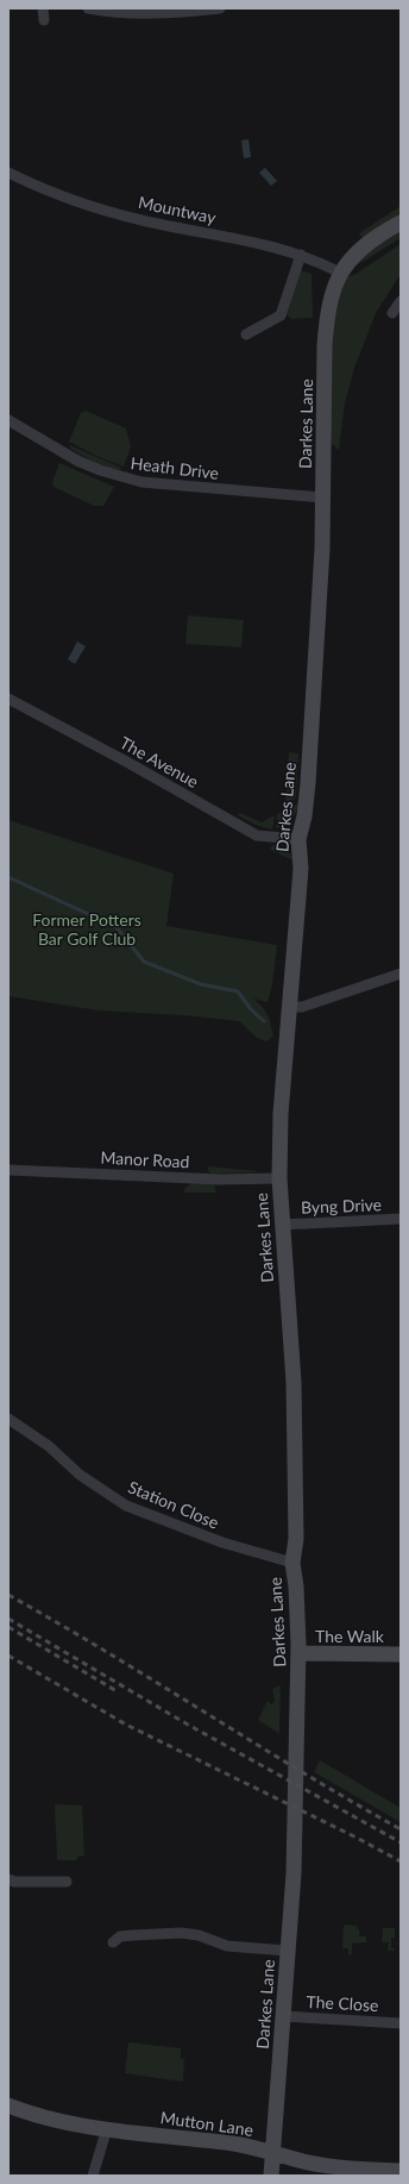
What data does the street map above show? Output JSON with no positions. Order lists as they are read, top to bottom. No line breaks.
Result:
{"streets":{"street":["Mountway","Darkes Lane","Heath Drive","The Avenue","Manor Road","Byng Drive","Station Close","The Walk","The Close","Mutton Lane"]},"crossings":[["Mountway","Darkes Lane"],["Darkes Lane","Heath Drive"],["Darkes Lane","The Avenue"],["Darkes Lane","Manor Road"],["Darkes Lane","Byng Drive"],["Darkes Lane","Station Close"],["Darkes Lane","The Walk"],["Darkes Lane","The Close"],["Darkes Lane","Mutton Lane"]],"parks":["Former Potters Bar Golf Club"]}
